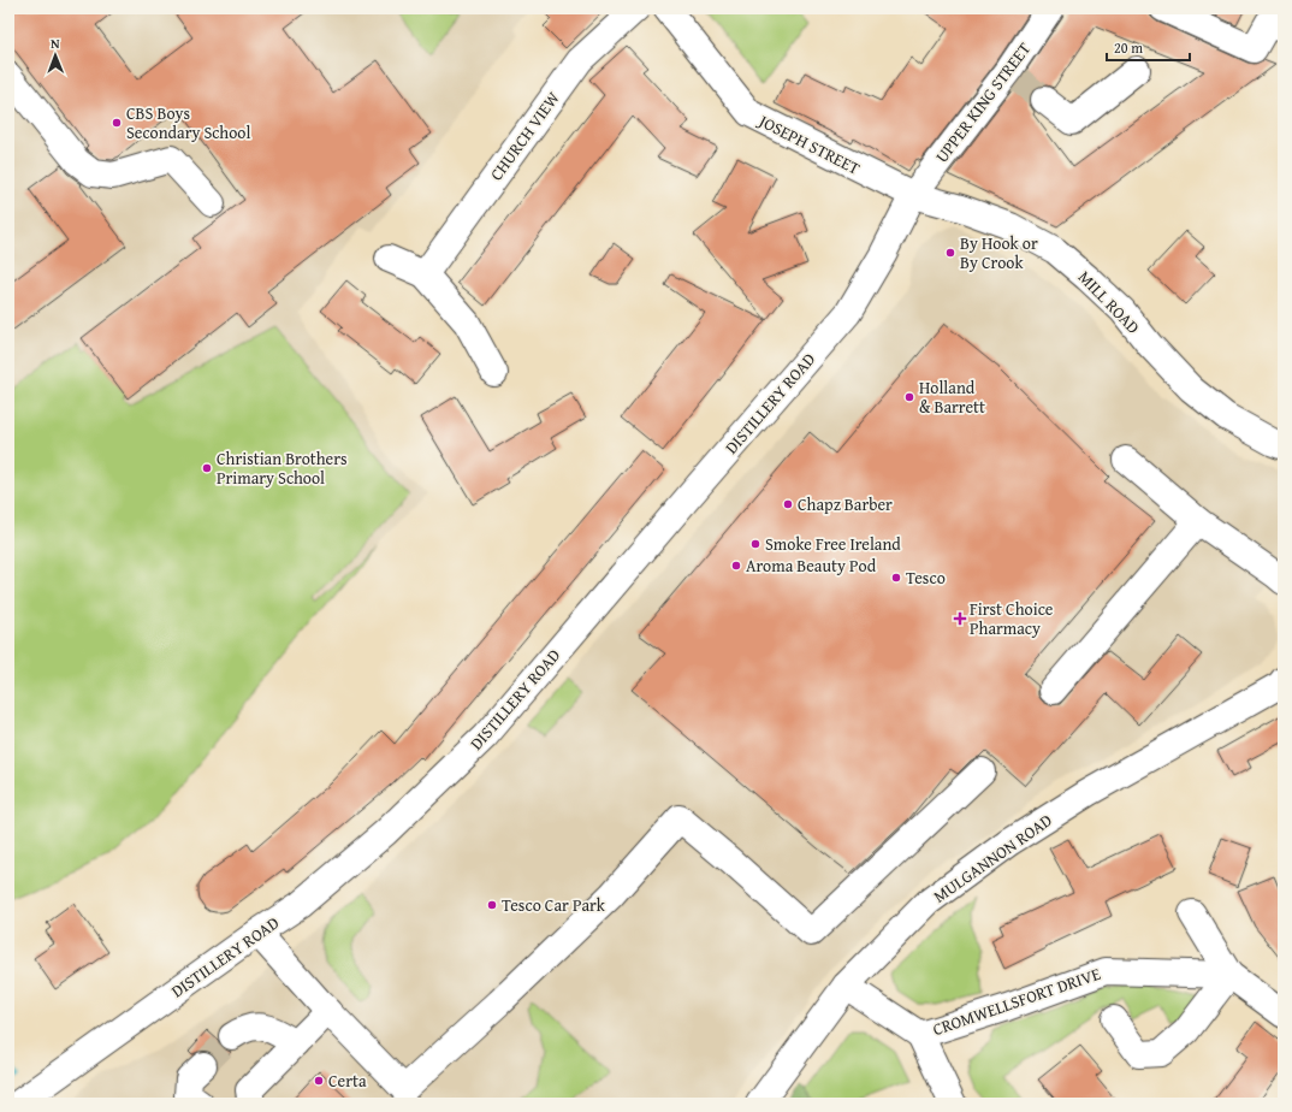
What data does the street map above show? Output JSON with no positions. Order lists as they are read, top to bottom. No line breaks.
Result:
{"streets":{"main road":["UPPER KING STREET","CHURCH VIEW","JOSEPH STREET","MILL ROAD","DISTILLERY ROAD","MULGANNON ROAD","CROMWELLSFORT DRIVE"]},"crossings":[["UPPER KING STREET","JOSEPH STREET"],["UPPER KING STREET","MILL ROAD"],["UPPER KING STREET","DISTILLERY ROAD"],["JOSEPH STREET","MILL ROAD"],["JOSEPH STREET","DISTILLERY ROAD"],["MILL ROAD","DISTILLERY ROAD"]],"places":{"other":["CBS Boys Secondary School","By Hook or By Crook","Holland & Barrett","Christian Brothers Primary School","Chapz Barber","Smoke Free Ireland","Aroma Beauty Pod","Tesco","Tesco Car Park","Certa"],"health":["First Choice Pharmacy"]},"scale_bar":"20 m","north":"top"}
